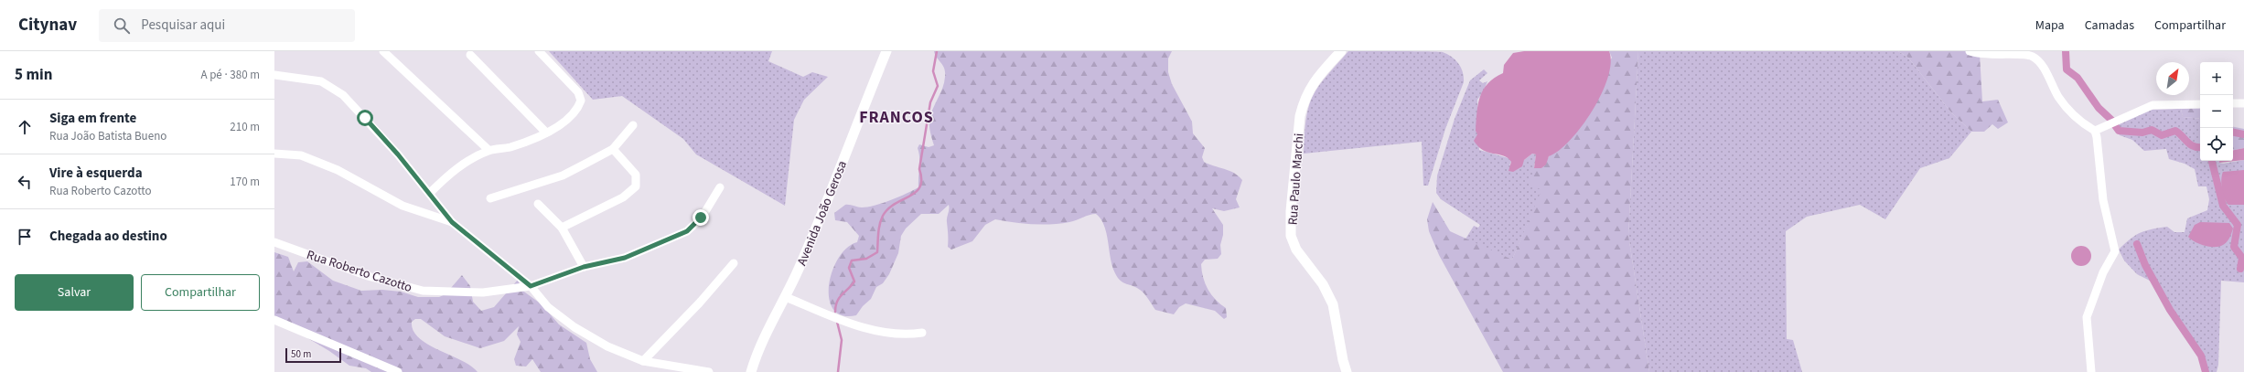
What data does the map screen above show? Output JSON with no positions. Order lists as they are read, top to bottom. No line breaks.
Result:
{"streets":{"main road":["Rua Paulo Marchi","Avenida João Gerosa"],"street":["Rua Roberto Cazotto"]},"districts":["FRANCOS"],"scale_bar":"50 m","north":"top right","page":{"header":"Citynav","search":"Pesquisar aqui","nav":["Mapa","Camadas","Compartilhar"],"heading":["5 min","A pé · 380 m"],"map_buttons":["+","−"],"list":[["Siga em frente","Rua João Batista Bueno","210 m"],["Vire à esquerda","Rua Roberto Cazotto","170 m"],"Chegada ao destino"],"buttons":["Salvar","Compartilhar"],"scale":"50 m"}}
